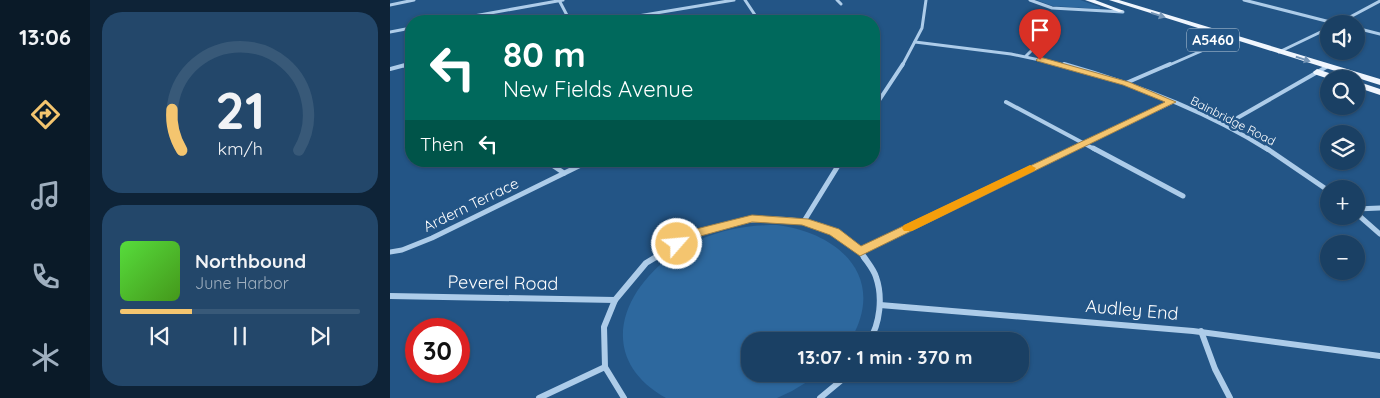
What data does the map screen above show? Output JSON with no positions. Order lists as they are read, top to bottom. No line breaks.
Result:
{"streets":{"main road":["A5460"],"street":["Bainbridge Road","Ardern Terrace","Peverel Road","Audley End"]},"page":{"tabs":"13:06","map_buttons":["+","−"],"turn":["80 m","New Fields Avenue"],"then":"Then","song":["Northbound","June Harbor"],"limit":"30","trip":"13:07 · 1 min · 370 m","gauge":["21","km/h"]}}
